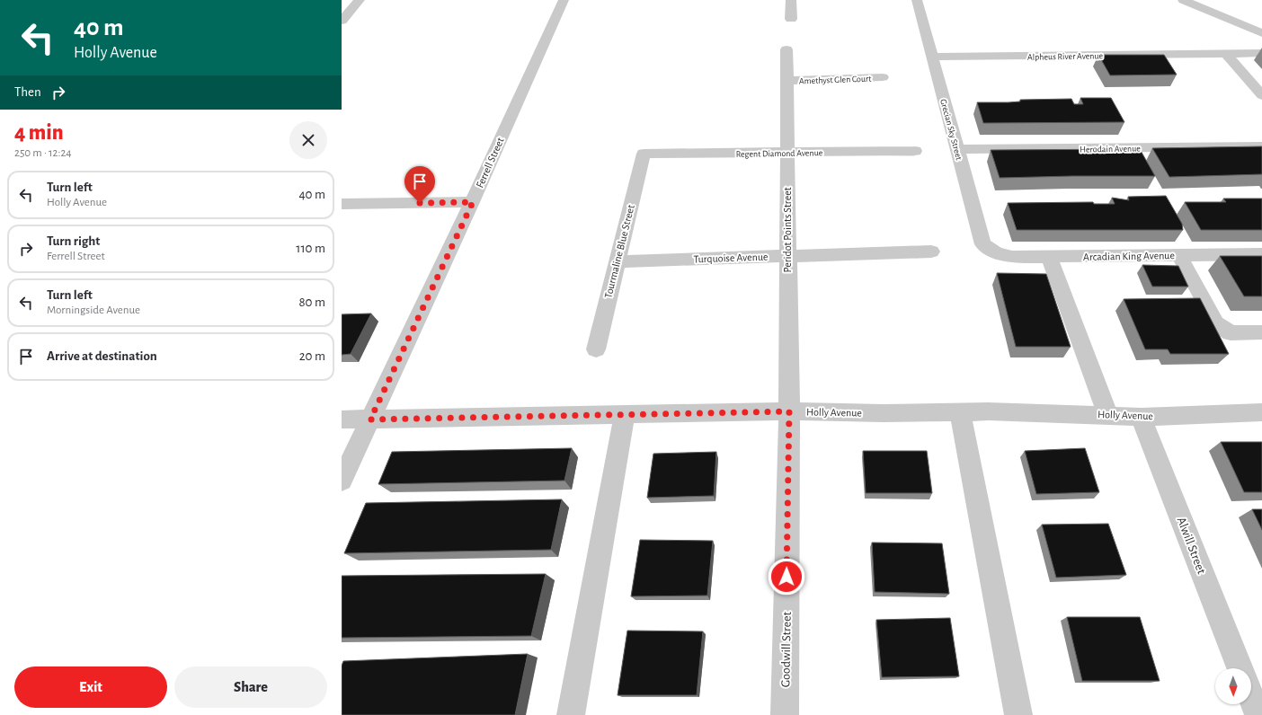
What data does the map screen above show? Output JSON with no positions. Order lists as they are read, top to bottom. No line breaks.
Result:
{"streets":{"street":["Alpheus River Avenue","Amethyst Glen Court","Grecian Sky Street","Herodain Avenue","Regent Diamond Avenue","Ferrell Street","Peridot Points Street","Tourmaline Blue Street","Arcadian King Avenue","Turquoise Avenue","Holly Avenue","Alwill Street","Goodwill Street"]},"crossings":[["Alpheus River Avenue","Grecian Sky Street"],["Amethyst Glen Court","Peridot Points Street"],["Grecian Sky Street","Herodain Avenue"],["Grecian Sky Street","Arcadian King Avenue"],["Regent Diamond Avenue","Peridot Points Street"],["Regent Diamond Avenue","Tourmaline Blue Street"],["Ferrell Street","Holly Avenue"],["Peridot Points Street","Turquoise Avenue"],["Peridot Points Street","Holly Avenue"],["Peridot Points Street","Goodwill Street"],["Tourmaline Blue Street","Turquoise Avenue"],["Holly Avenue","Alwill Street"],["Holly Avenue","Goodwill Street"]],"north":"bottom","page":{"turn":["40 m","Holly Avenue"],"then":"Then","heading":["4 min","250 m · 12:24"],"list":[{"name":"Turn left","note":"Holly Avenue","value":"40 m"},{"name":"Turn right","note":"Ferrell Street","value":"110 m"},{"name":"Turn left","note":"Morningside Avenue","value":"80 m"},{"name":"Arrive at destination","value":"20 m"}],"buttons":["Exit","Share"]}}
